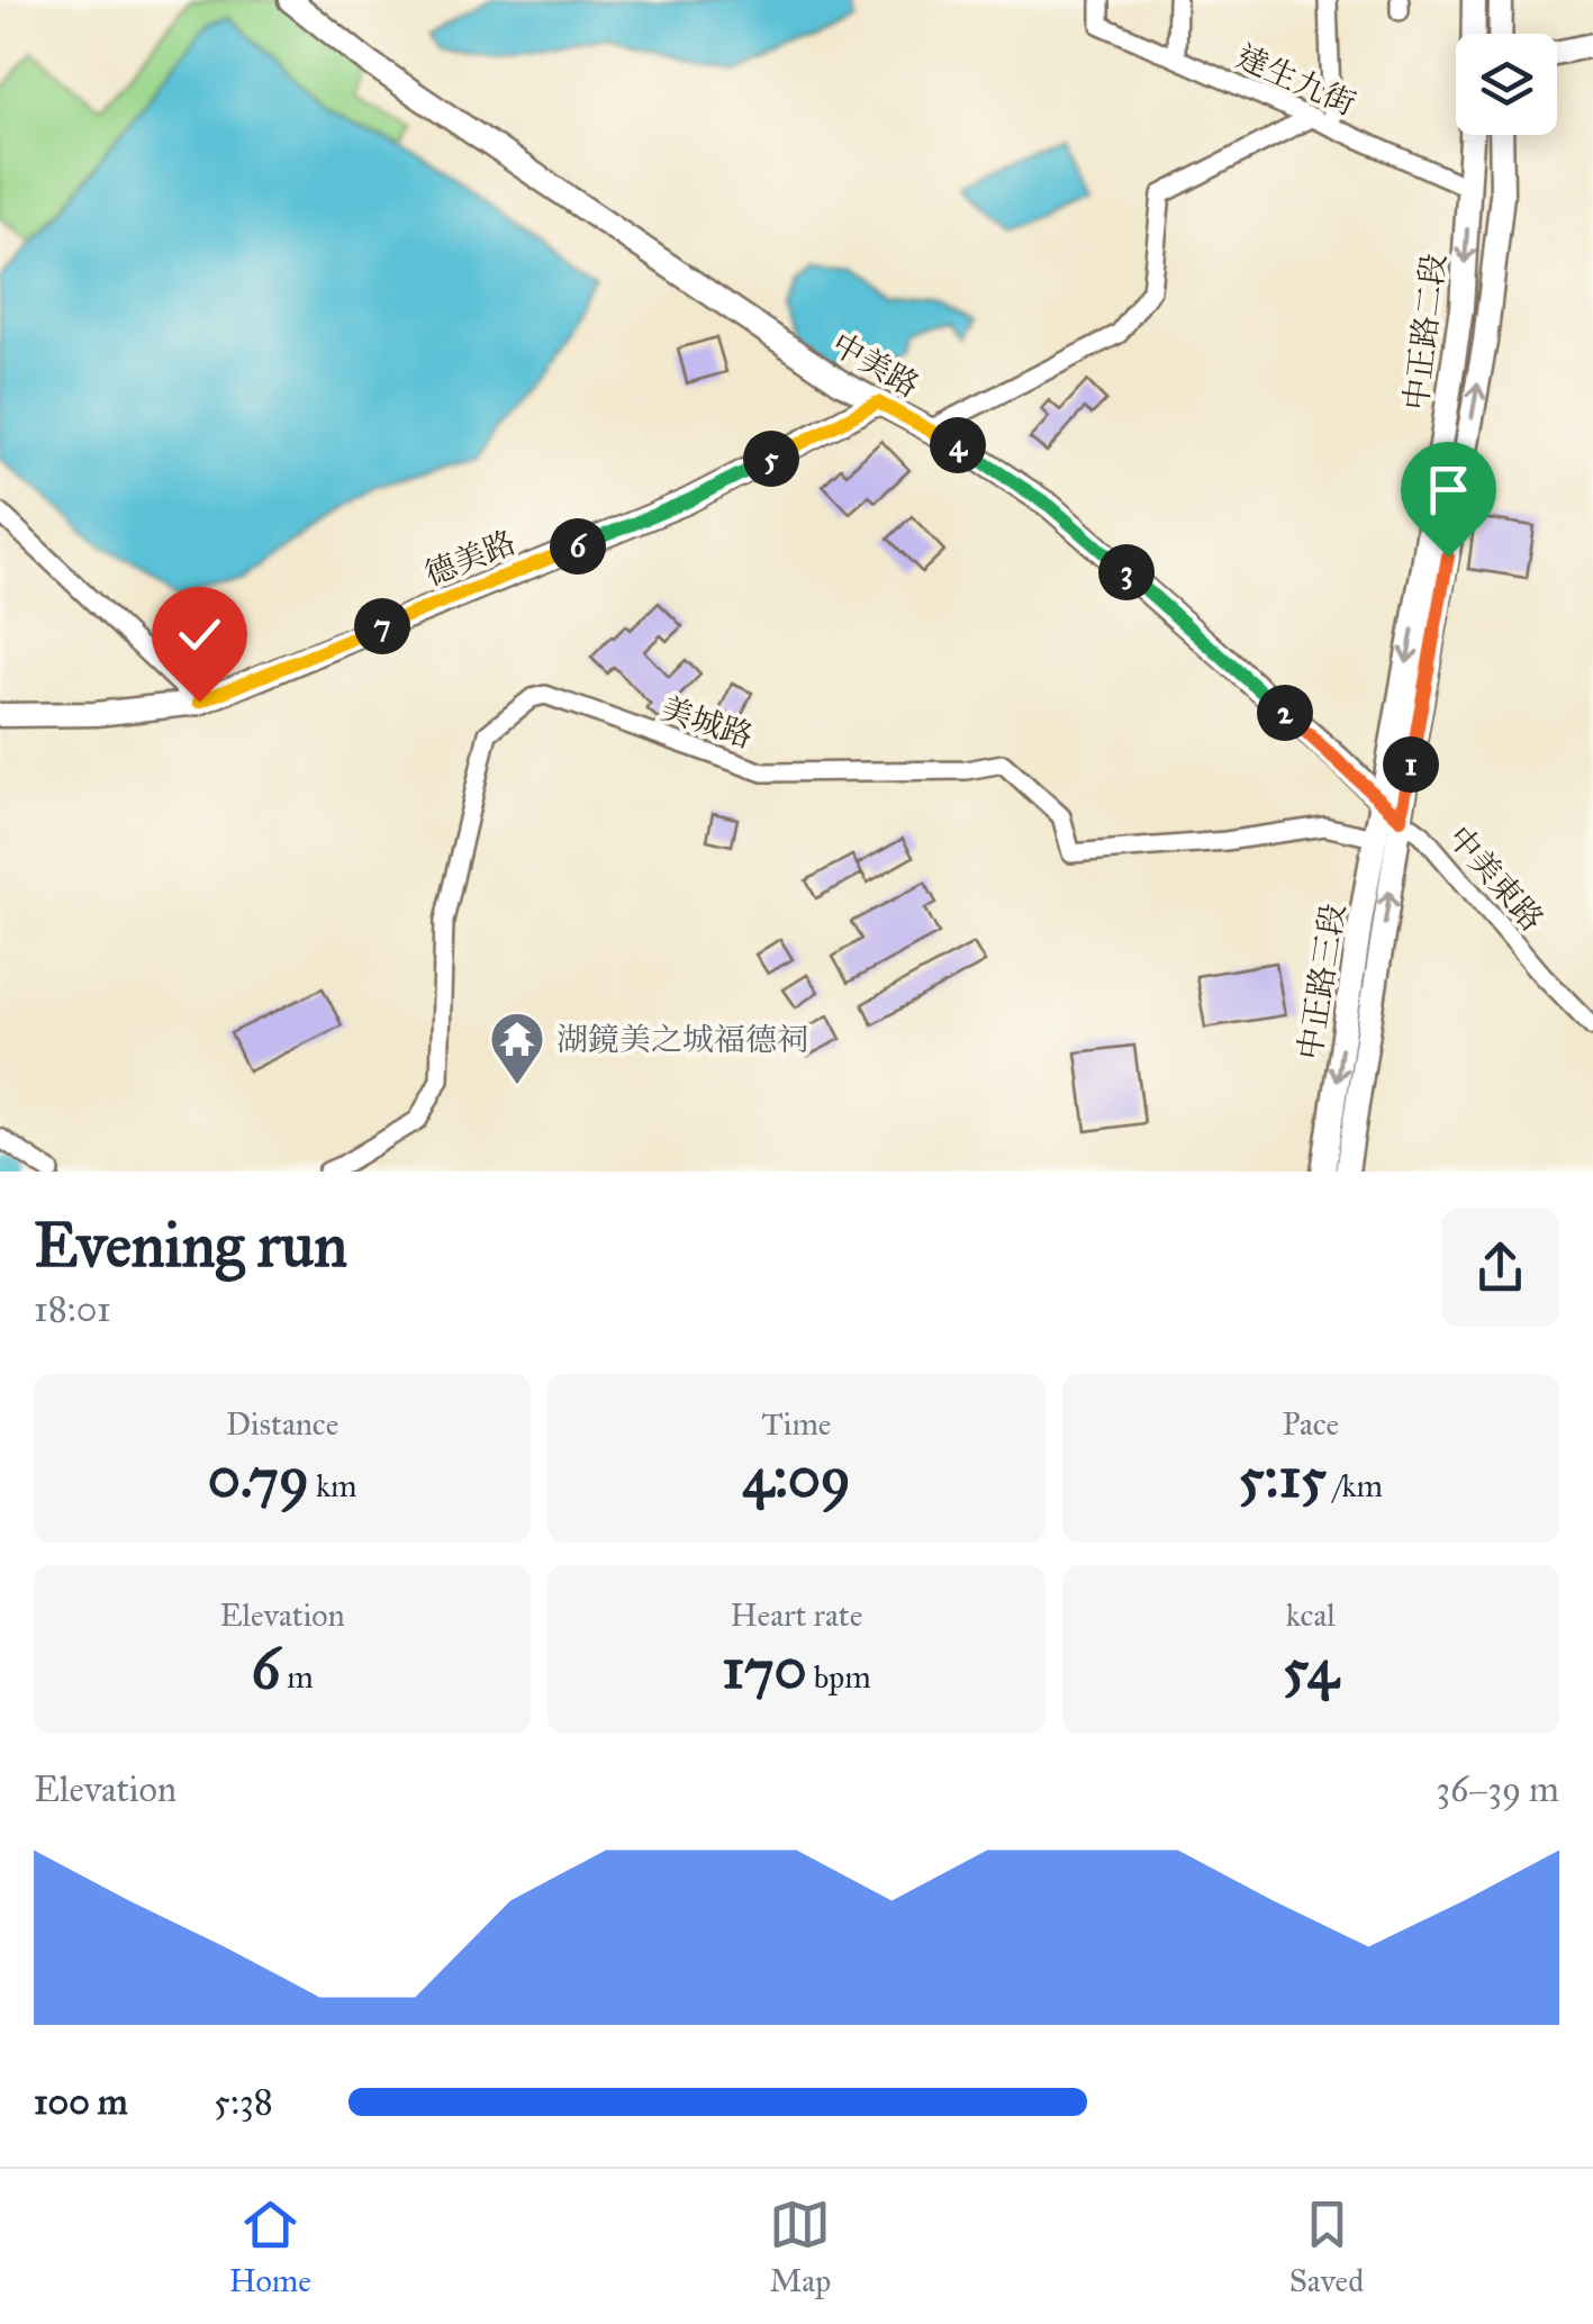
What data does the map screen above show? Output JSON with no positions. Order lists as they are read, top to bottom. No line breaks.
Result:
{"streets":{"street":["達生九街","中正路二段","中美路","德美路","美城路","中美東路","中正路三段"]},"crossings":[["達生九街","中正路二段"],["中正路二段","中美路"],["中正路二段","中美東路"],["中正路二段","中正路三段"],["中美路","德美路"],["中美路","中美東路"],["中美路","中正路三段"],["美城路","中正路三段"],["中美東路","中正路三段"]],"places":{"temple":["湖鏡美之城福德祠"]},"page":{"pins":["4","5","6","3","7","2","1"],"heading":["Evening run","18:01"],"stats":[["Distance","0.79 km"],["Time","4:09"],["Pace","5:15 /km"],["Elevation","6 m"],["Heart rate","170 bpm"],["kcal","54"]],"chart":["Elevation","36–39 m"],"list":[{"name":"100 m","note":"5:38"}],"tabs":["Home","Map","Saved"]}}
